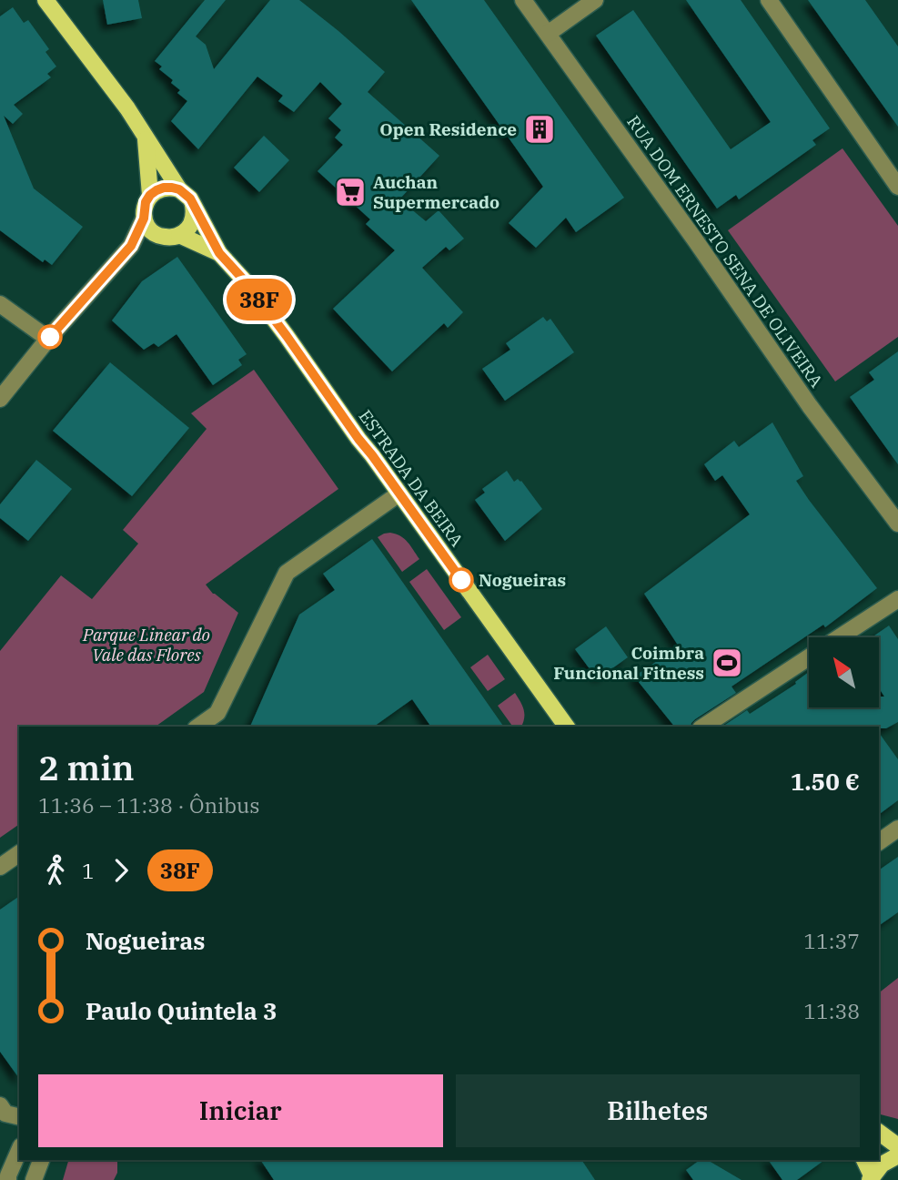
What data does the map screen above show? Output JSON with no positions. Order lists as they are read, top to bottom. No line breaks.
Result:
{"streets":{"main road":["ESTRADA DA BEIRA"],"street":["RUA DOM ERNESTO SENA DE OLIVEIRA"]},"parks":["Parque Linear do Vale das Flores"],"places":{"building":["Open Residence"],"supermarket":["Auchan Supermercado"],"other":["Nogueiras"],"sports":["Coimbra Funcional Fitness"]},"lines":["bus line 38F"],"north":"top left","page":{"on_map":"38F","heading":["2 min","11:36 – 11:38 · Ônibus","1.50 €"],"legs":["1","38F"],"list":[{"name":"Nogueiras","value":"11:37"},{"name":"Paulo Quintela 3","value":"11:38"}],"buttons":["Iniciar","Bilhetes"]}}
